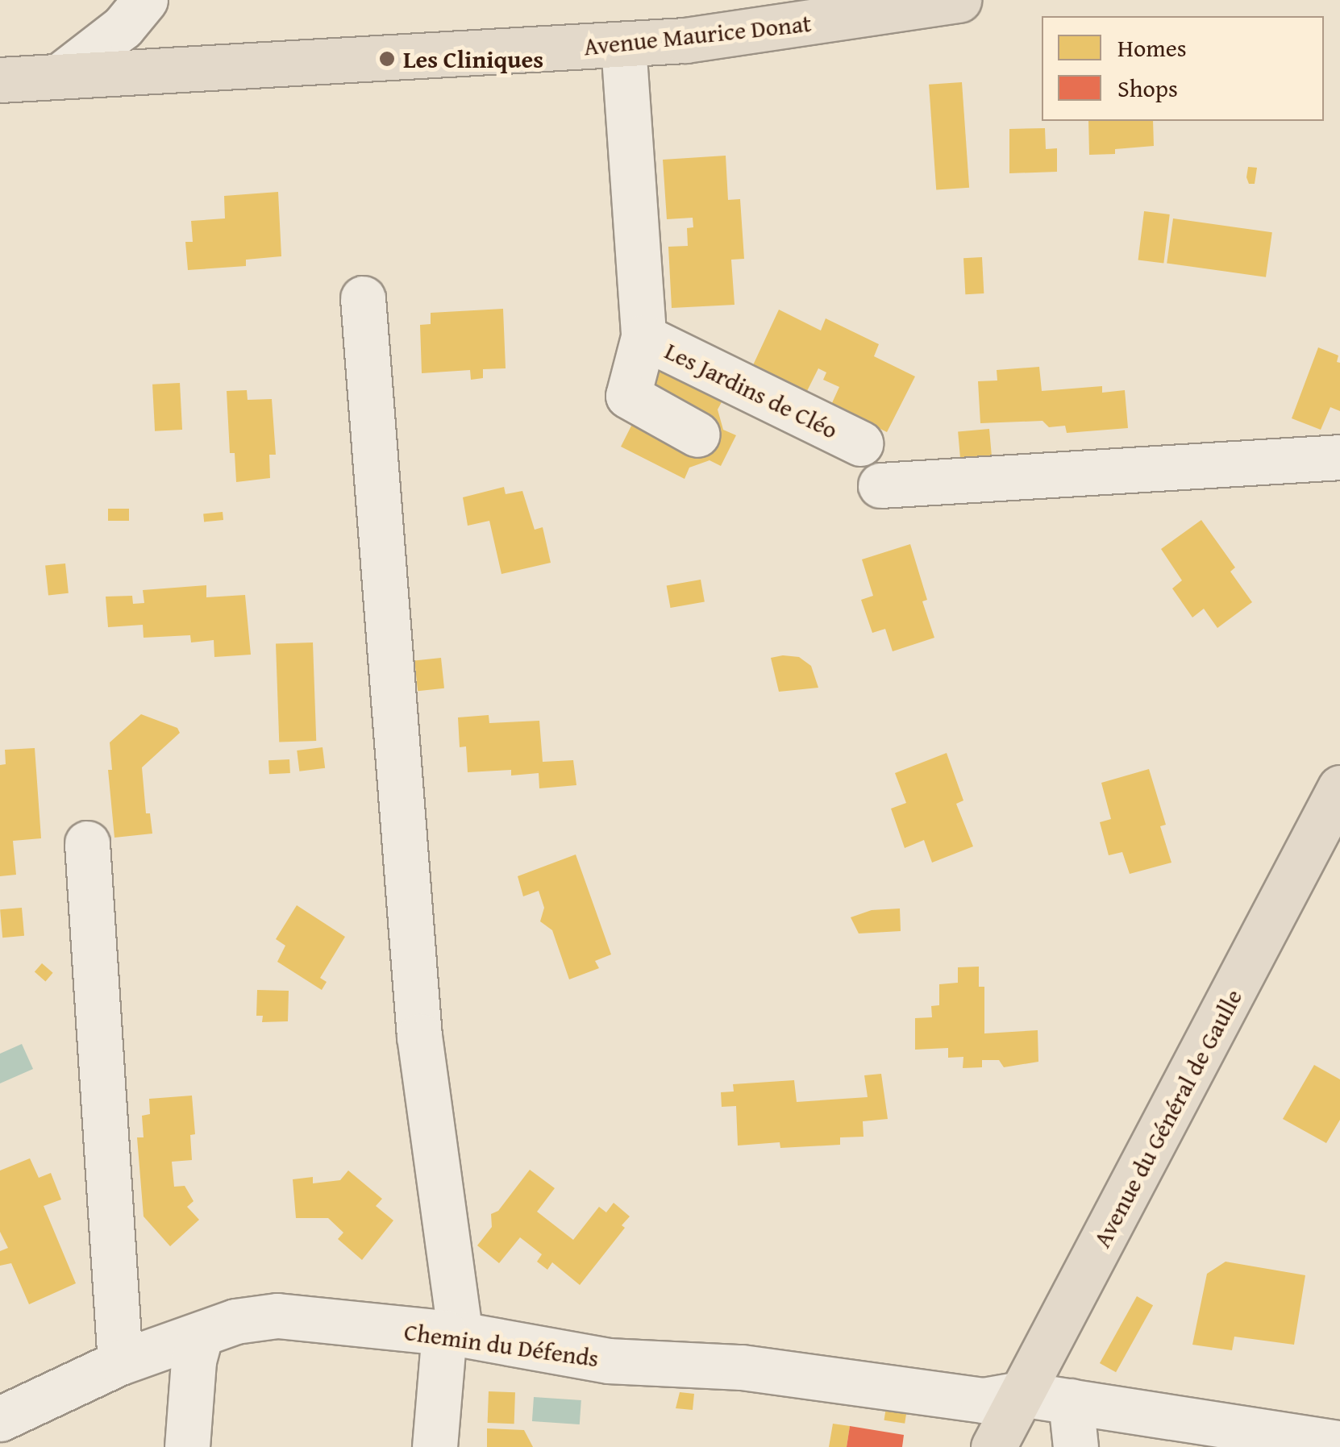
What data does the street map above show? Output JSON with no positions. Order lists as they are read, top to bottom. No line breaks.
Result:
{"streets":{"main road":["Avenue Maurice Donat","Avenue du Général de Gaulle"],"street":["Les Jardins de Cléo","Chemin du Défends"]},"crossings":[["Avenue Maurice Donat","Les Jardins de Cléo"],["Avenue du Général de Gaulle","Chemin du Défends"]],"places":["Les Cliniques"],"legend":["Homes","Shops"]}
